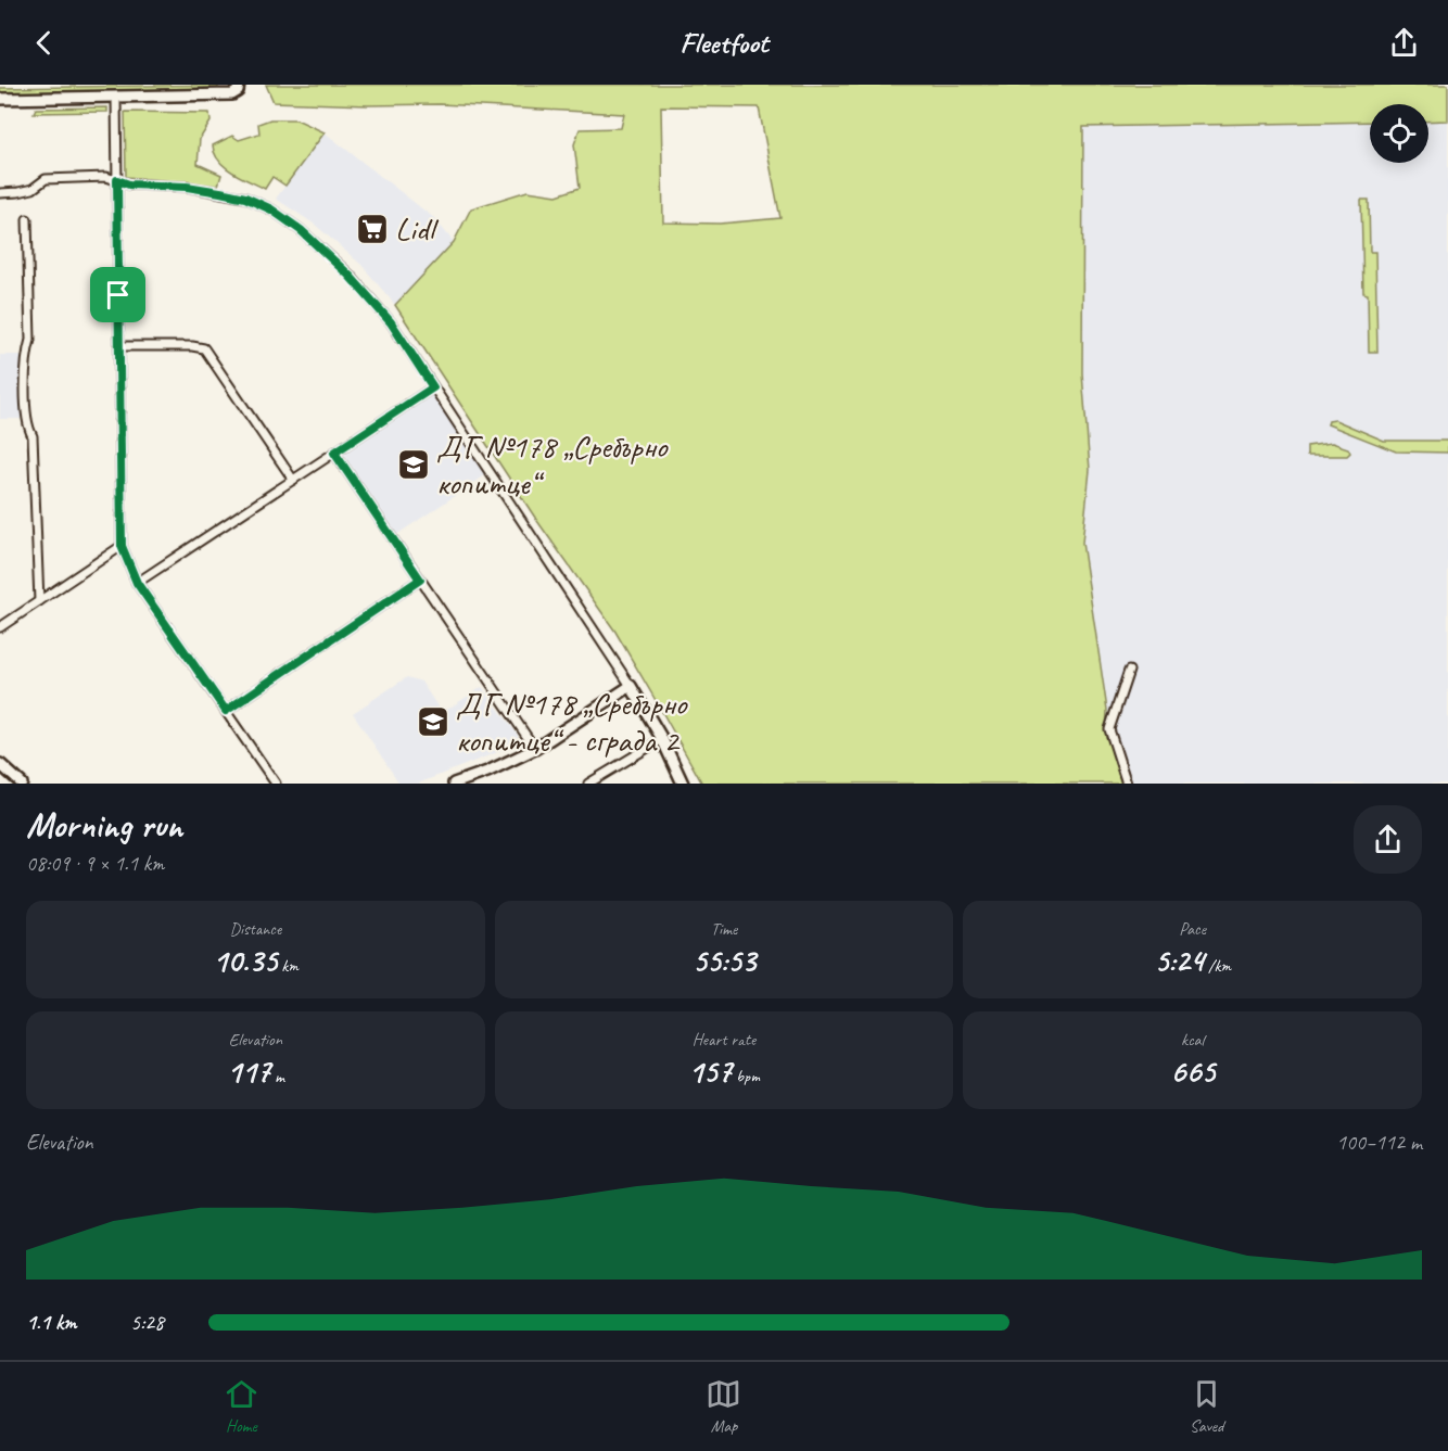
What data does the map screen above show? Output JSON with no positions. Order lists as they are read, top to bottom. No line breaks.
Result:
{"places":{"supermarket":["Lidl"],"school or university":["ДГ №178 „Сребърно копитце“","ДГ №178 „Сребърно копитце“ - сграда 2"]},"page":{"header":"Fleetfoot","heading":["Morning run","08:09 · 9 × 1.1 km"],"stats":[["Distance","10.35 km"],["Time","55:53"],["Pace","5:24 /km"],["Elevation","117 m"],["Heart rate","157 bpm"],["kcal","665"]],"chart":["Elevation","100–112 m"],"list":[{"name":"1.1 km","note":"5:28"}],"tabs":["Home","Map","Saved"]}}
